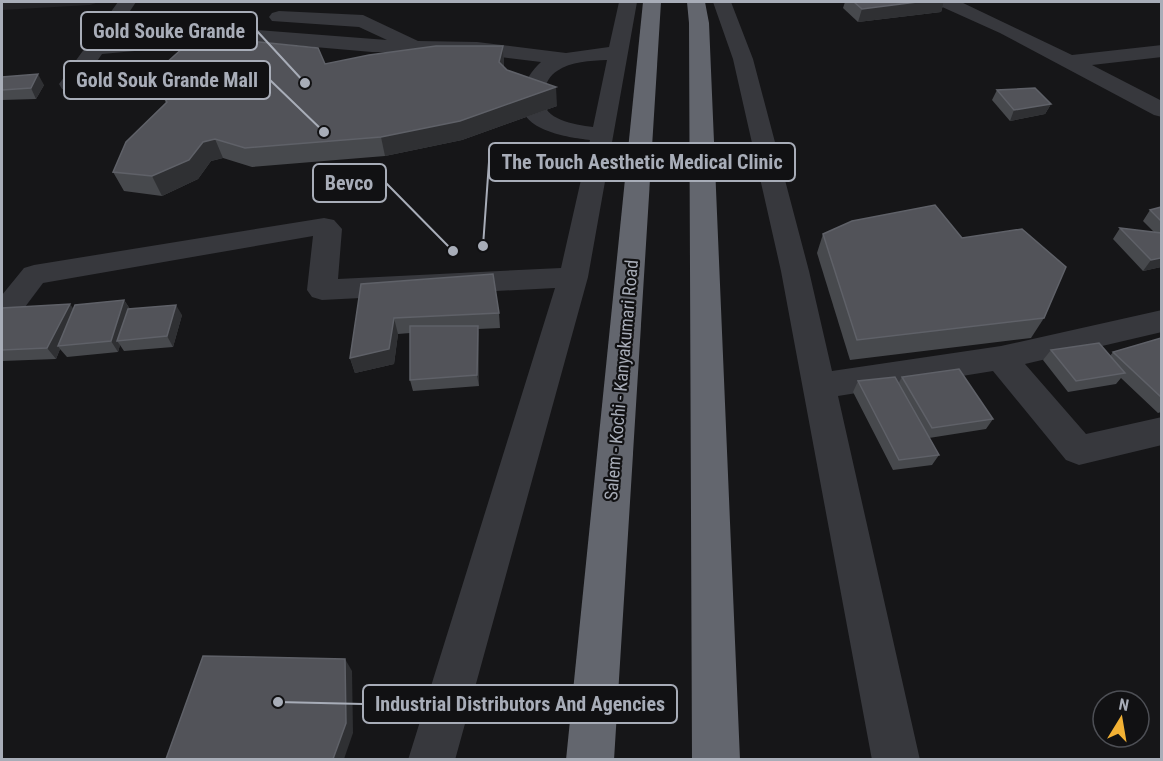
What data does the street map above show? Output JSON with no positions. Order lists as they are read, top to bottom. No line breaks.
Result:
{"streets":{"highway":["Salem - Kochi - Kanyakumari Road"]},"places":["Gold Souke Grande","Gold Souk Grande Mall","The Touch Aesthetic Medical Clinic","Bevco","Industrial Distributors And Agencies"],"north":"top"}
